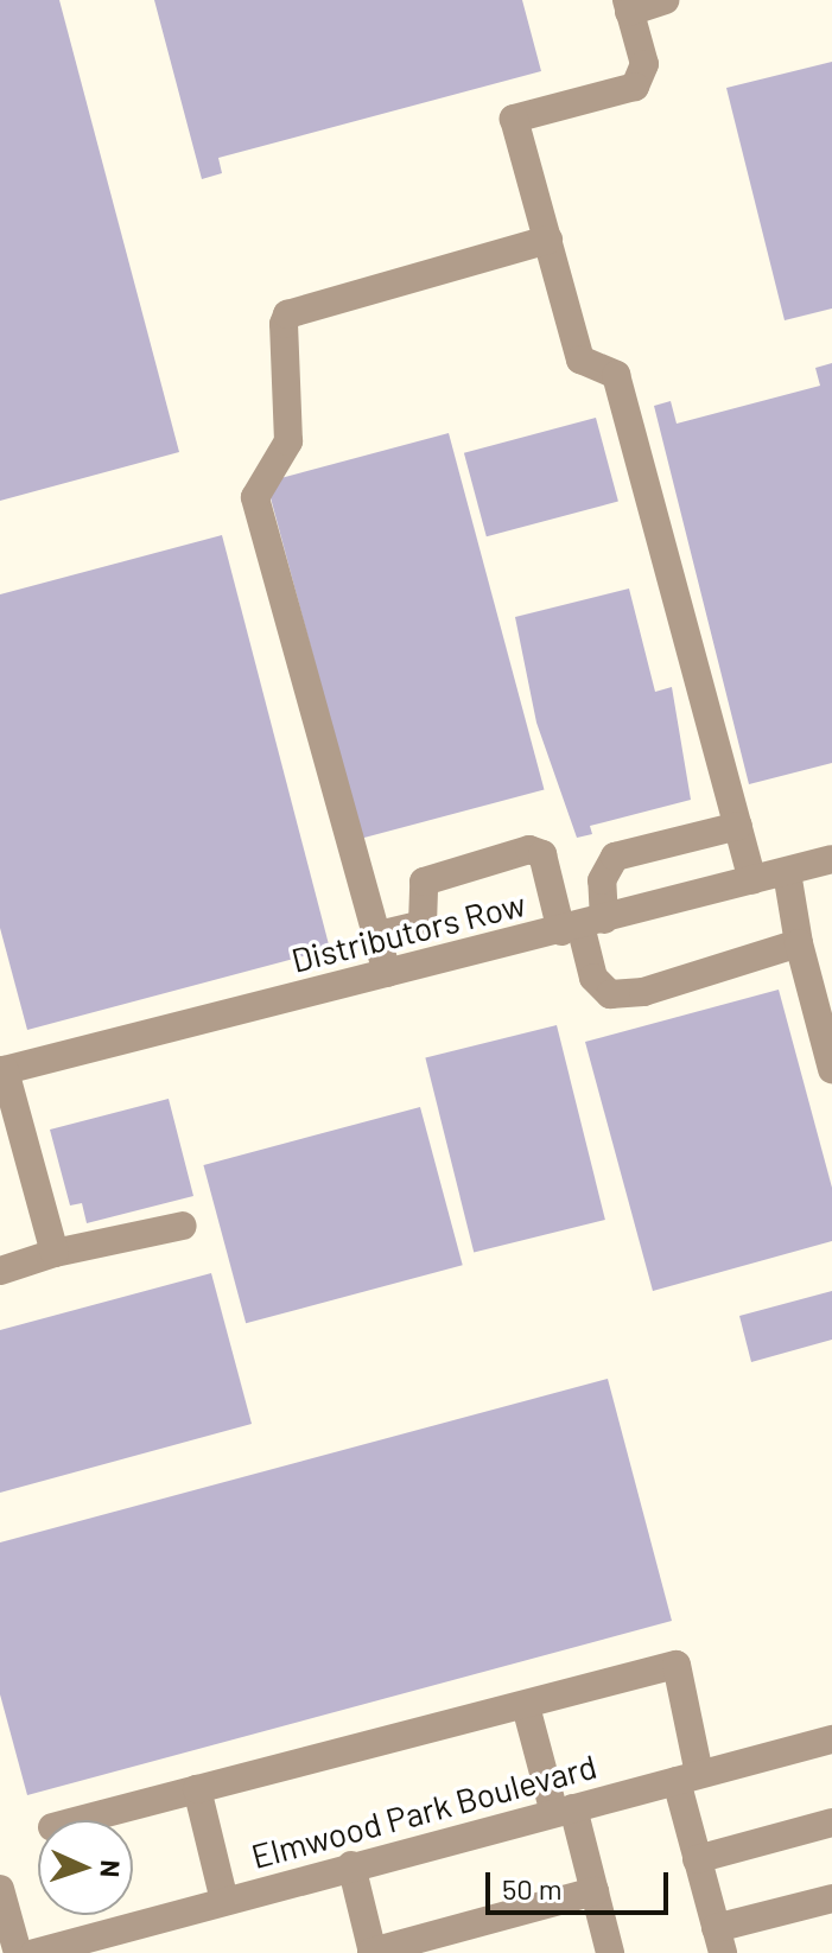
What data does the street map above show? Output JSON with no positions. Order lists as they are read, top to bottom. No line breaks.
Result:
{"streets":{"street":["Distributors Row","Elmwood Park Boulevard"]},"scale_bar":"50 m","north":"right"}
